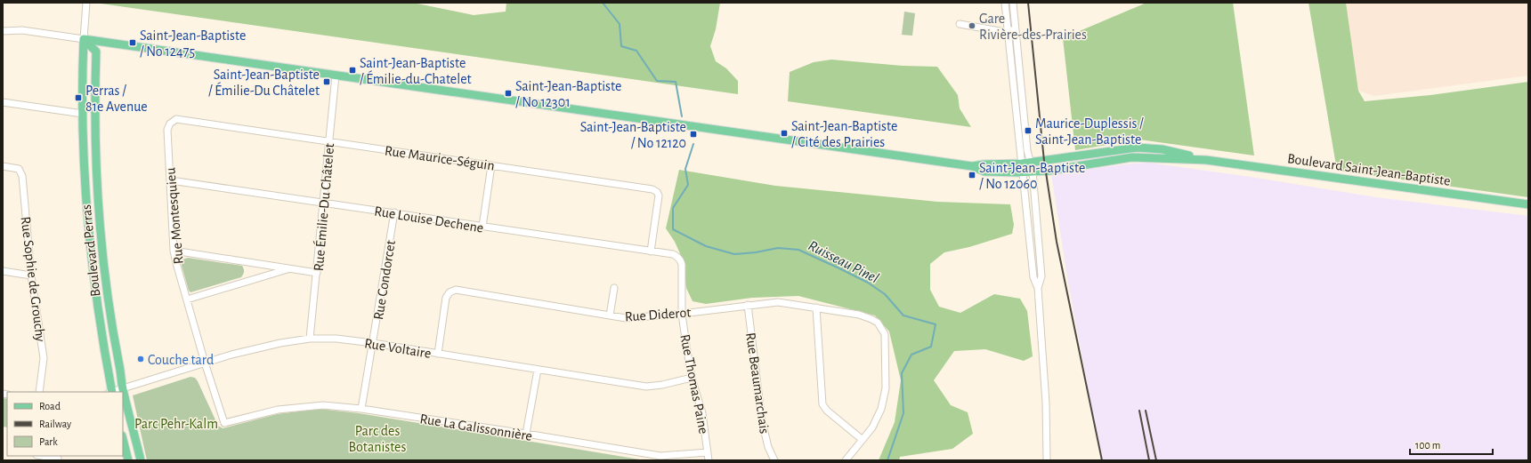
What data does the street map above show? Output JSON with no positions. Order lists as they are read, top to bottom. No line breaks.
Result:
{"streets":{"main road":["Boulevard Saint-Jean-Baptiste","Boulevard Perras"],"street":["Rue Maurice-Séguin","Rue Émilie-Du Châtelet","Rue Montesquieu","Rue Louise Dechene","Rue Sophie de Grouchy","Rue Condorcet","Rue Diderot","Rue Voltaire","Rue Beaumarchais","Rue Thomas Paine","Rue La Galissonnière"]},"crossings":[["Rue Maurice-Séguin","Rue Émilie-Du Châtelet"],["Rue Maurice-Séguin","Rue Montesquieu"],["Rue Maurice-Séguin","Rue Louise Dechene"],["Boulevard Saint-Jean-Baptiste","Rue Émilie-Du Châtelet"],["Boulevard Saint-Jean-Baptiste","Boulevard Perras"],["Rue Émilie-Du Châtelet","Rue Louise Dechene"],["Rue Émilie-Du Châtelet","Rue Voltaire"],["Rue Montesquieu","Rue Louise Dechene"],["Rue Montesquieu","Rue Voltaire"],["Rue Montesquieu","Rue La Galissonnière"],["Rue Louise Dechene","Rue Condorcet"],["Rue Louise Dechene","Rue Thomas Paine"],["Boulevard Perras","Rue Voltaire"],["Rue Condorcet","Rue Voltaire"],["Rue Condorcet","Rue La Galissonnière"],["Rue Diderot","Rue Voltaire"],["Rue Diderot","Rue Beaumarchais"],["Rue Diderot","Rue Thomas Paine"],["Rue Voltaire","Rue Thomas Paine"],["Rue Thomas Paine","Rue La Galissonnière"]],"water":["Ruisseau Pinel"],"parks":["Parc Pehr-Kalm","Parc des Botanistes"],"places":{"other":["Gare Rivière-des-Prairies","Couche tard"],"transit":["Saint-Jean-Baptiste / No 12475","Saint-Jean-Baptiste / Émilie-du-Chatelet","Saint-Jean-Baptiste / Émilie-Du Châtelet","Saint-Jean-Baptiste / No 12301","Perras / 81e Avenue","Maurice-Duplessis / Saint-Jean-Baptiste","Saint-Jean-Baptiste / Cité des Prairies","Saint-Jean-Baptiste / No 12120","Saint-Jean-Baptiste / No 12060"]},"legend":["Road","Railway","Park"],"scale_bar":"100 m"}
